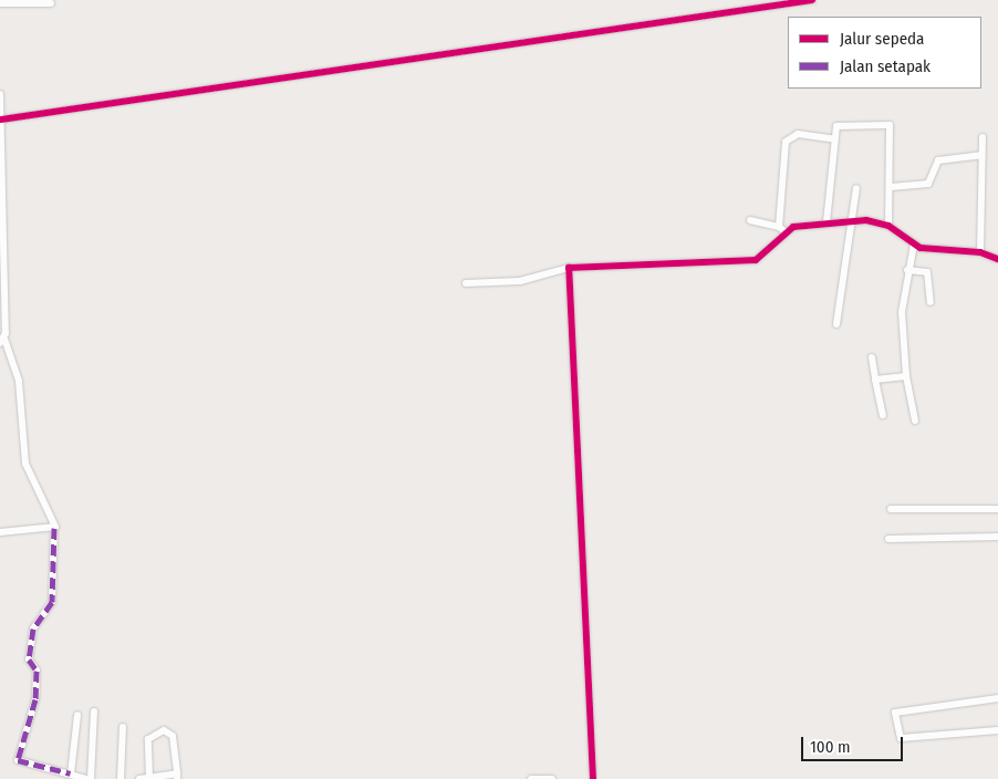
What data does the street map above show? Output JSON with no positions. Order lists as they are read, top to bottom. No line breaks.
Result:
{"legend":["Jalur sepeda","Jalan setapak"],"scale_bar":"100 m"}
